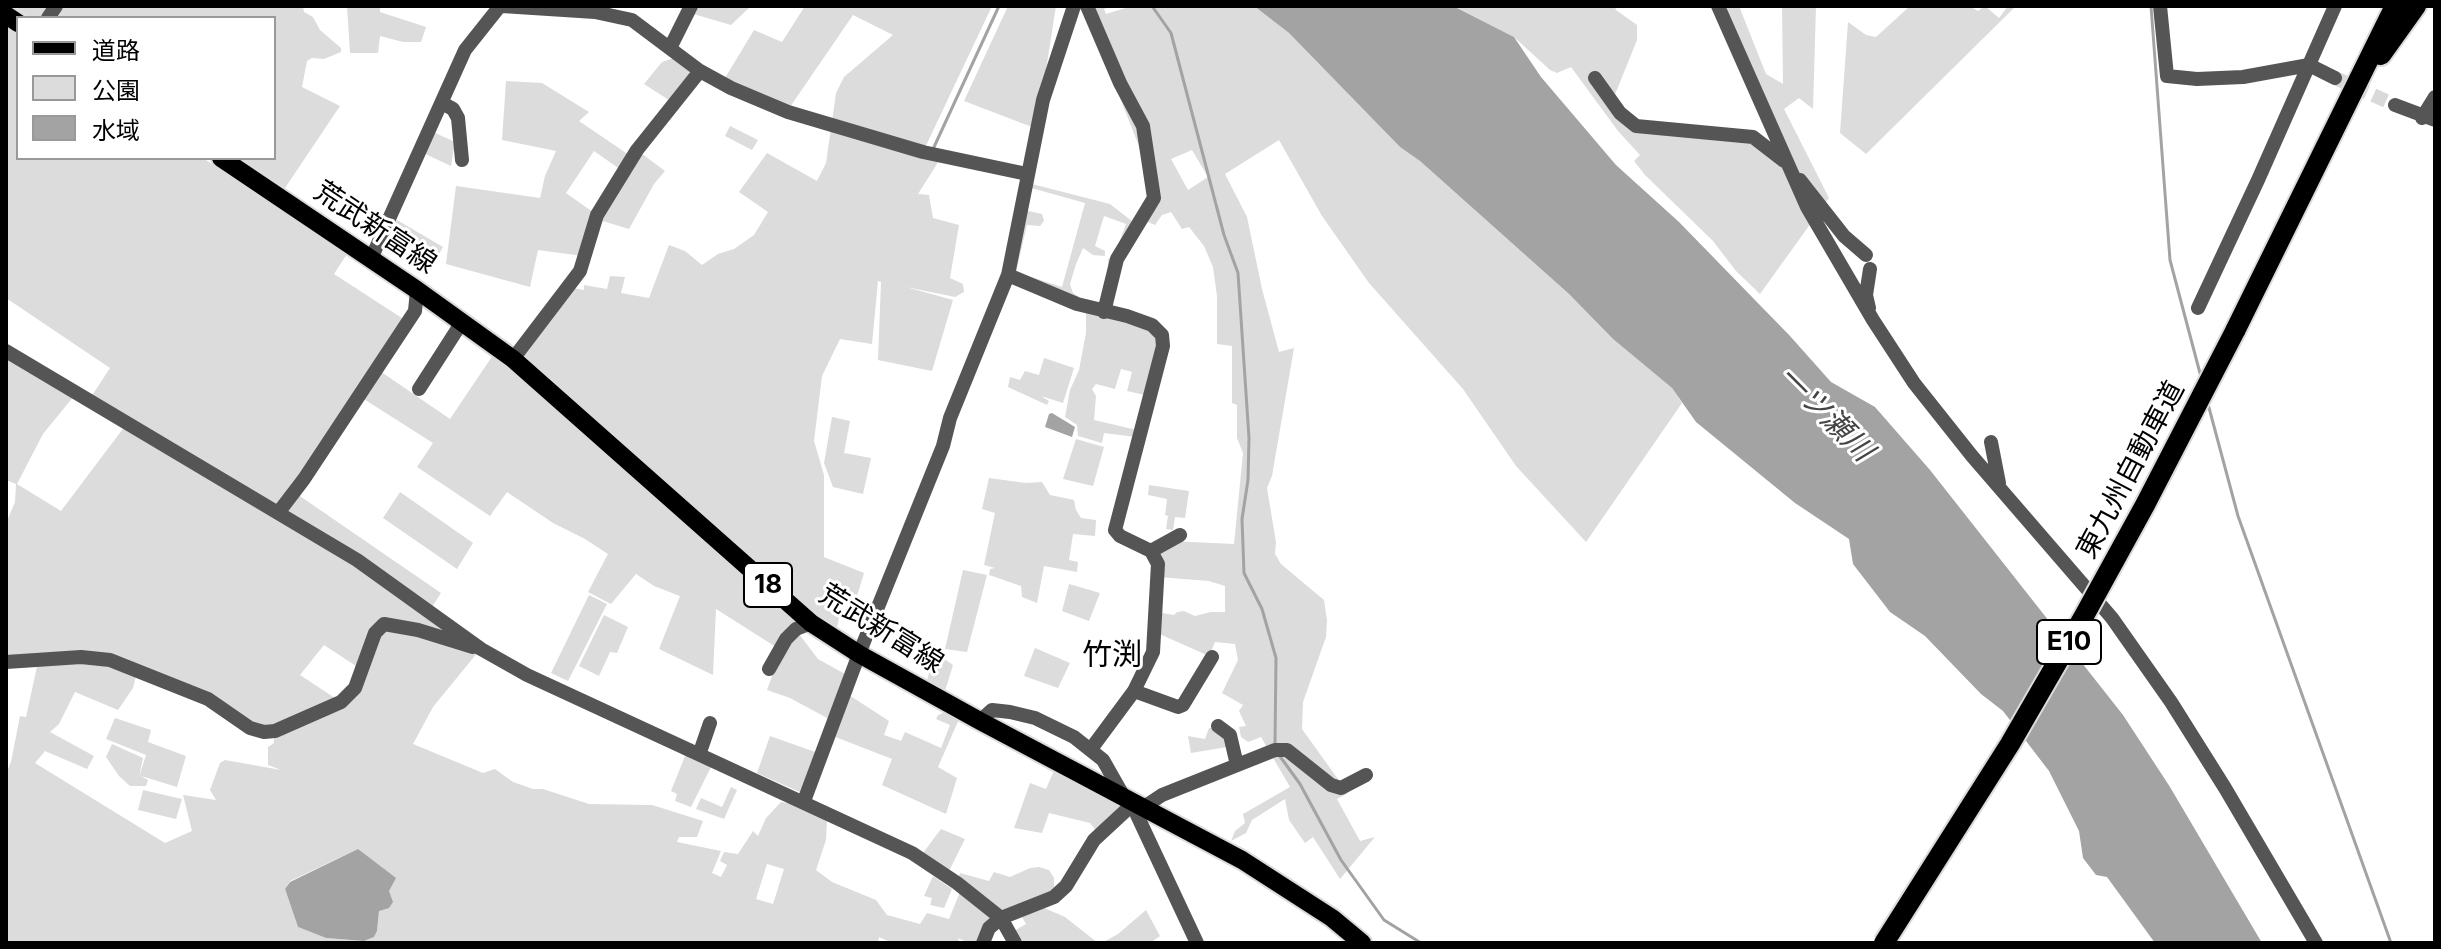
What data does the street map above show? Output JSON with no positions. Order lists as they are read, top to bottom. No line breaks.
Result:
{"streets":{"highway":["東九州自動車道","E10"],"main road":["荒武新富線","18"]},"districts":["竹渕"],"water":["一ツ瀬川"],"legend":["道路","公園","水域"]}
